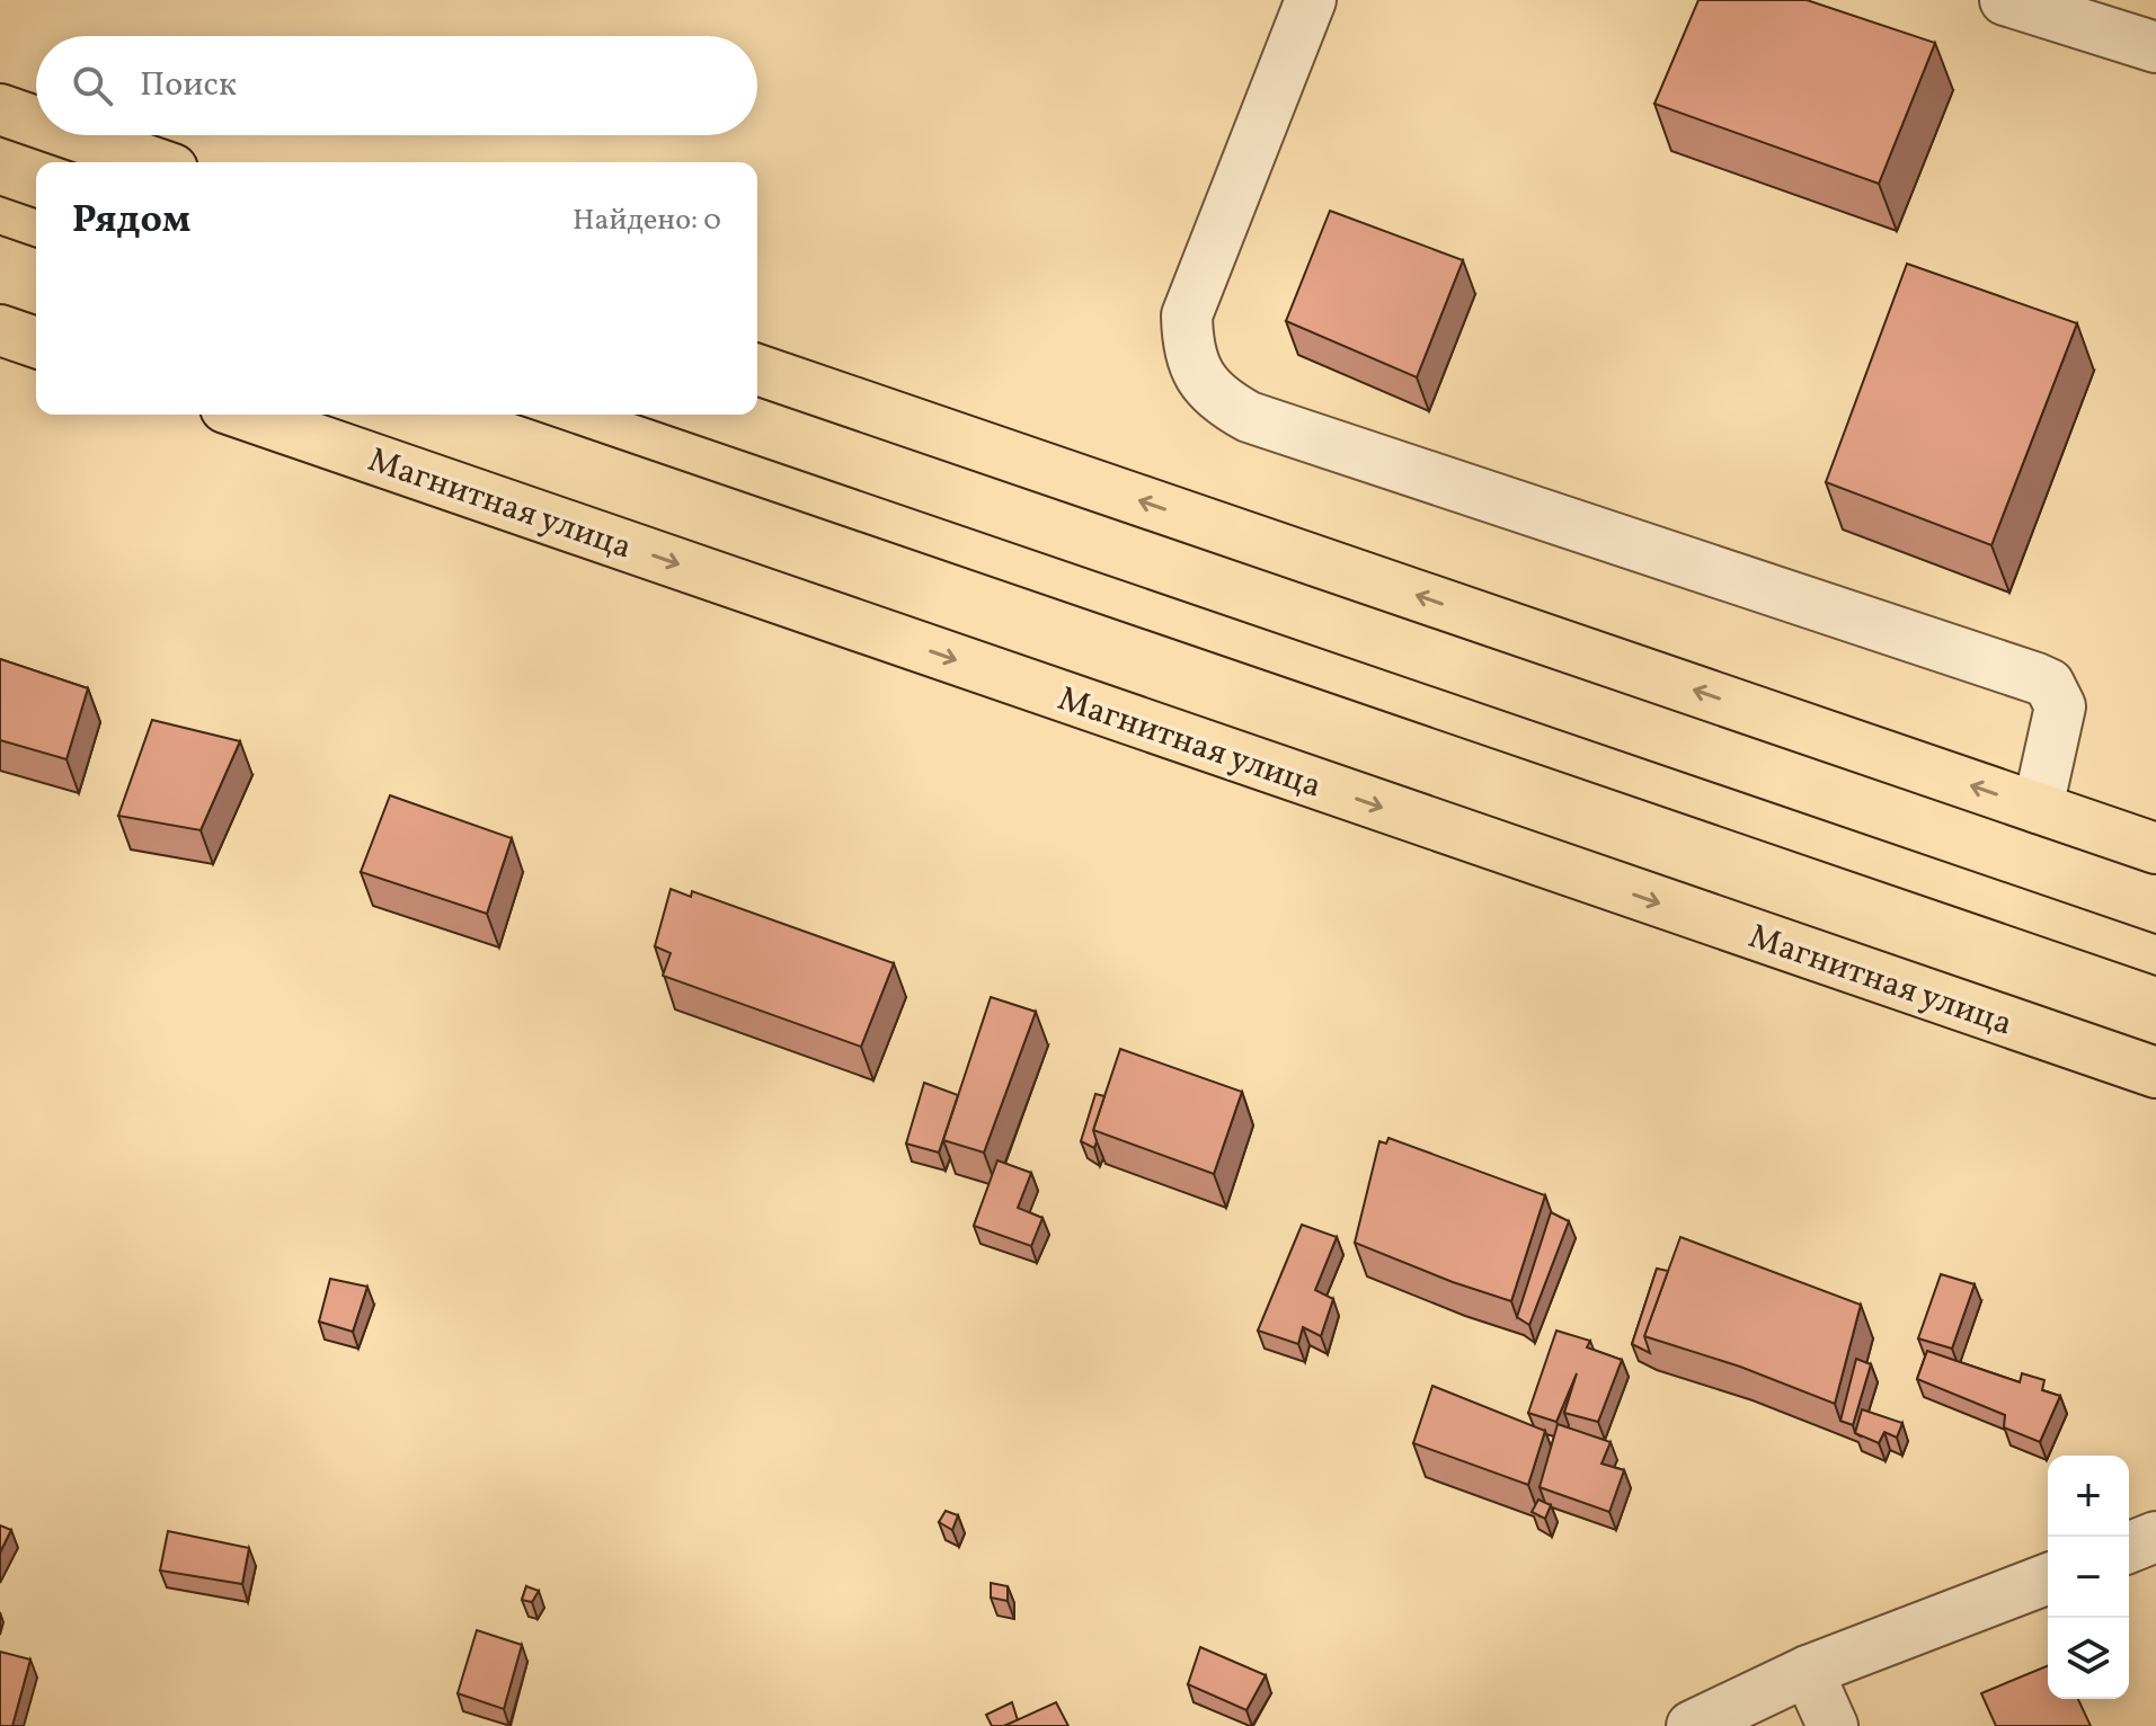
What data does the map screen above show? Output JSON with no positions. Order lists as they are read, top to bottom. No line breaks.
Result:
{"streets":{"main road":["Магнитная улица"]},"page":{"search":"Поиск","heading":["Рядом","Найдено: 0"],"map_buttons":["+","−"]}}
